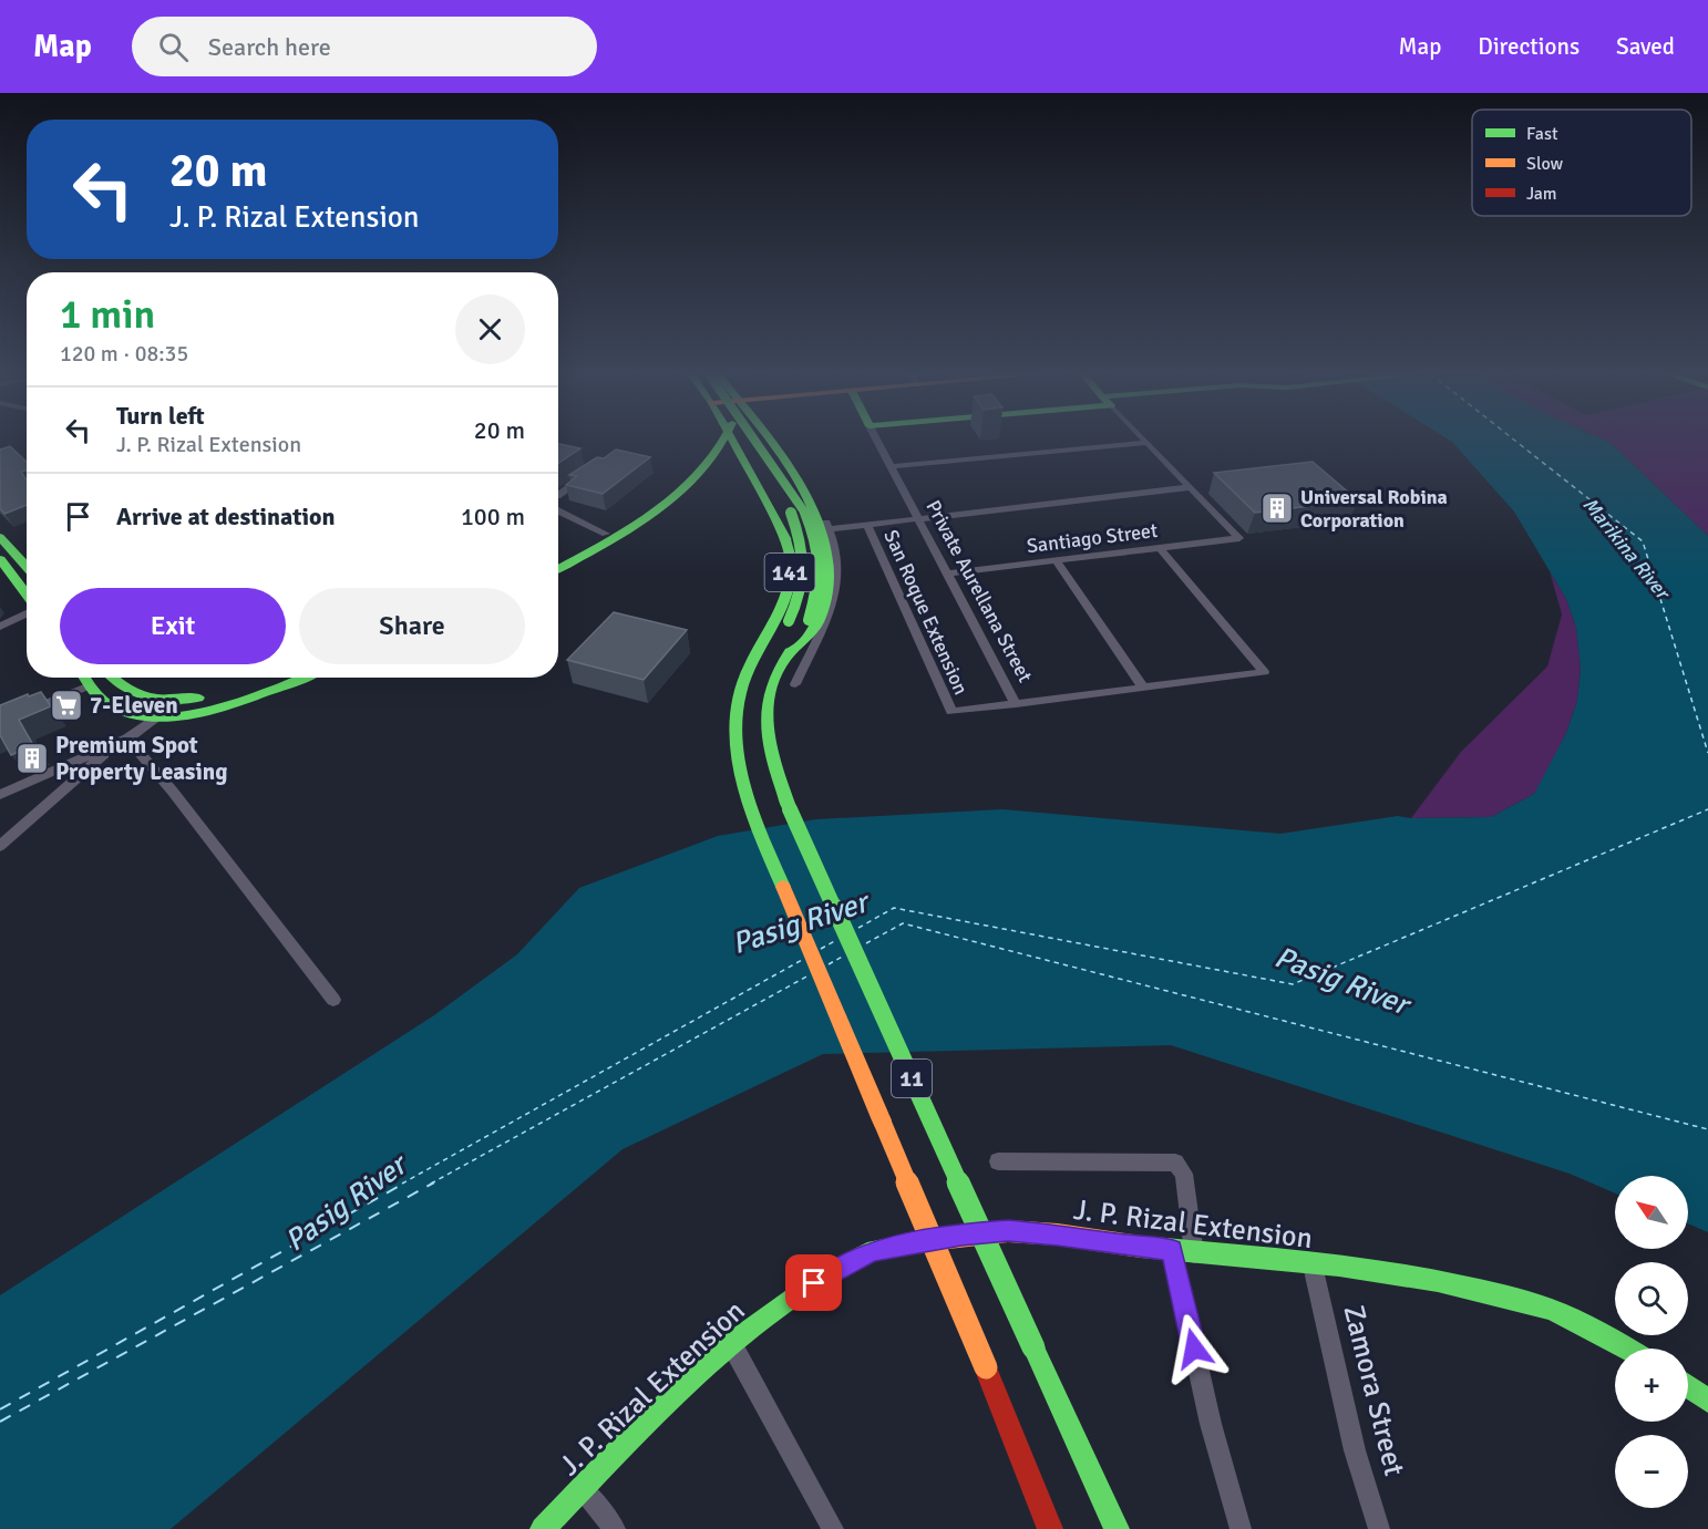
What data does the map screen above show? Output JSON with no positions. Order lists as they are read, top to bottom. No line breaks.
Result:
{"streets":{"main road":["141","11","J. P. Rizal Extension"],"street":["Santiago Street","Private Aurellana Street","San Roque Extension","Zamora Street"]},"crossings":[["Santiago Street","Private Aurellana Street"],["141","11"],["Private Aurellana Street","San Roque Extension"],["J. P. Rizal Extension","Zamora Street"]],"water":["Marikina River","Pasig River"],"places":{"building":["Universal Robina Corporation","Premium Spot Property Leasing"],"supermarket":["7-Eleven"]},"legend":["Fast","Slow","Jam"],"north":"top left","page":{"header":"Map","search":"Search here","nav":["Map","Directions","Saved"],"turn":["20 m","J. P. Rizal Extension"],"heading":["1 min","120 m · 08:35"],"list":[{"name":"Turn left","note":"J. P. Rizal Extension","value":"20 m"},{"name":"Arrive at destination","value":"100 m"}],"buttons":["Exit","Share"],"map_buttons":["+","−"]}}
